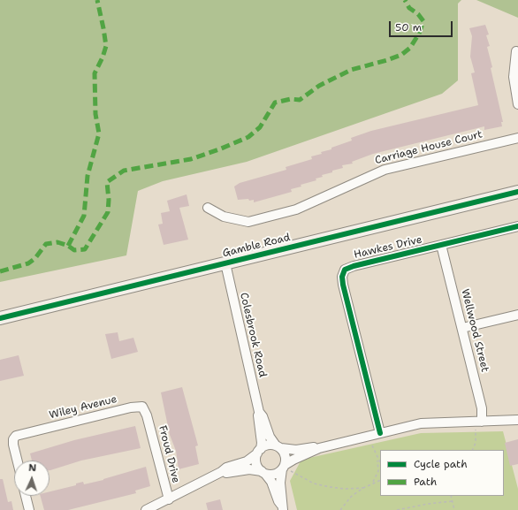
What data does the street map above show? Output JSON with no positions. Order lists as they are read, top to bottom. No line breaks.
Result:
{"streets":{"main road":["Gamble Road"],"street":["Carriage House Court","Hawkes Drive","Wellwood Street","Colesbrook Road","Wiley Avenue","Froud Drive"]},"crossings":[["Gamble Road","Colesbrook Road"],["Hawkes Drive","Wellwood Street"],["Wiley Avenue","Froud Drive"]],"legend":["Cycle path","Path"],"scale_bar":"50 m","north":"top"}
